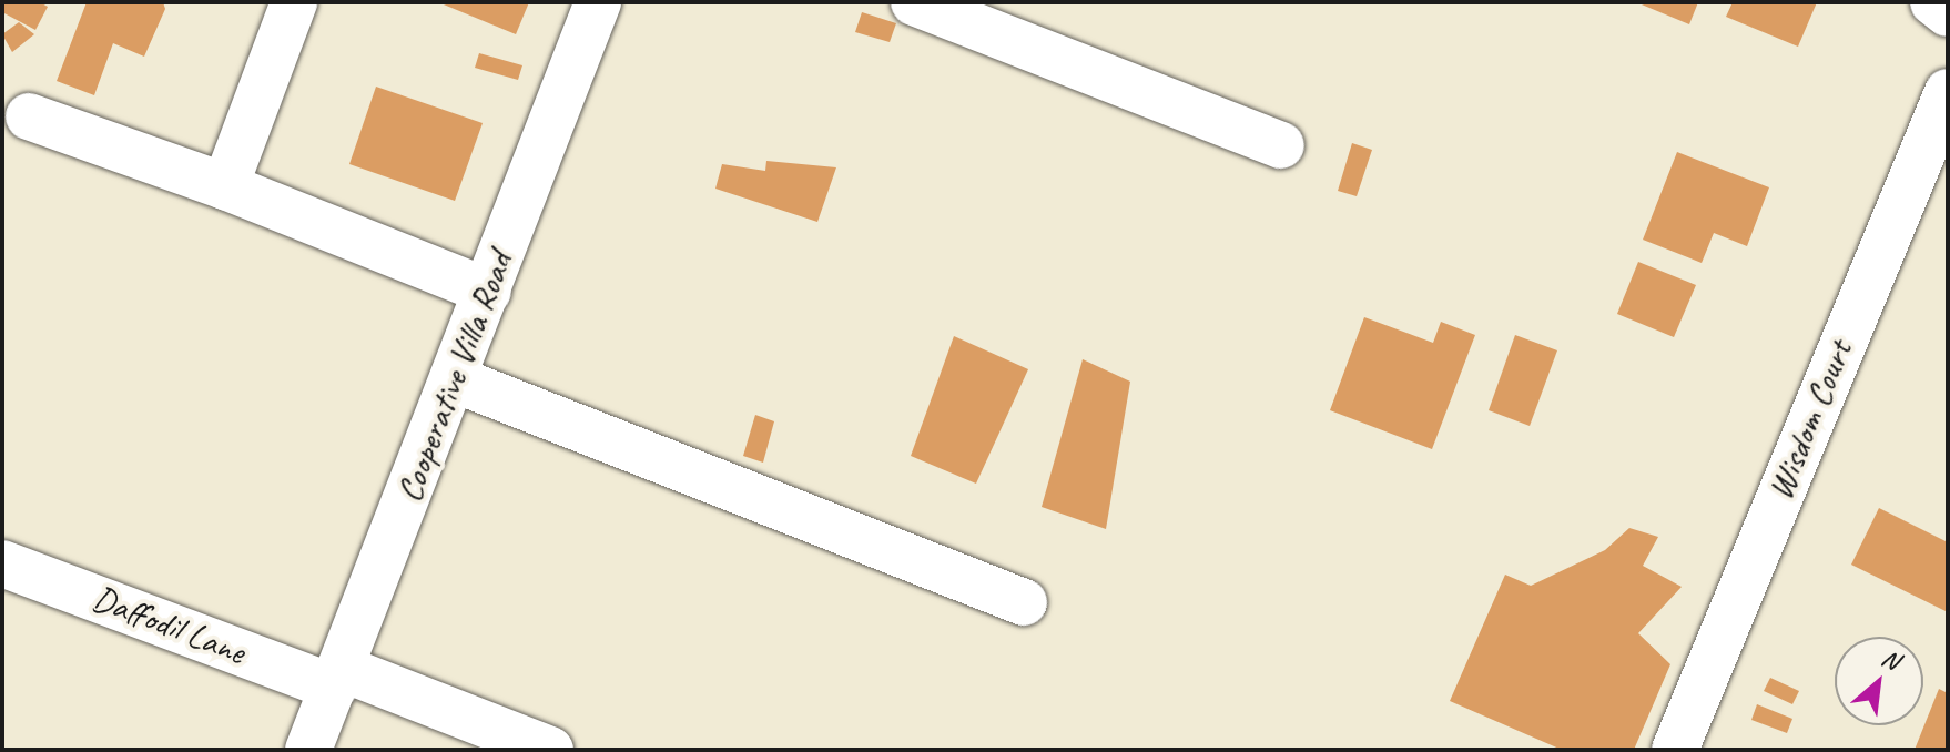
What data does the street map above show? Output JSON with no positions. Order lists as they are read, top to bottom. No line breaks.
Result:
{"streets":{"street":["Cooperative Villa Road","Wisdom Court","Daffodil Lane"]},"crossings":[["Cooperative Villa Road","Daffodil Lane"]],"north":"top right"}
